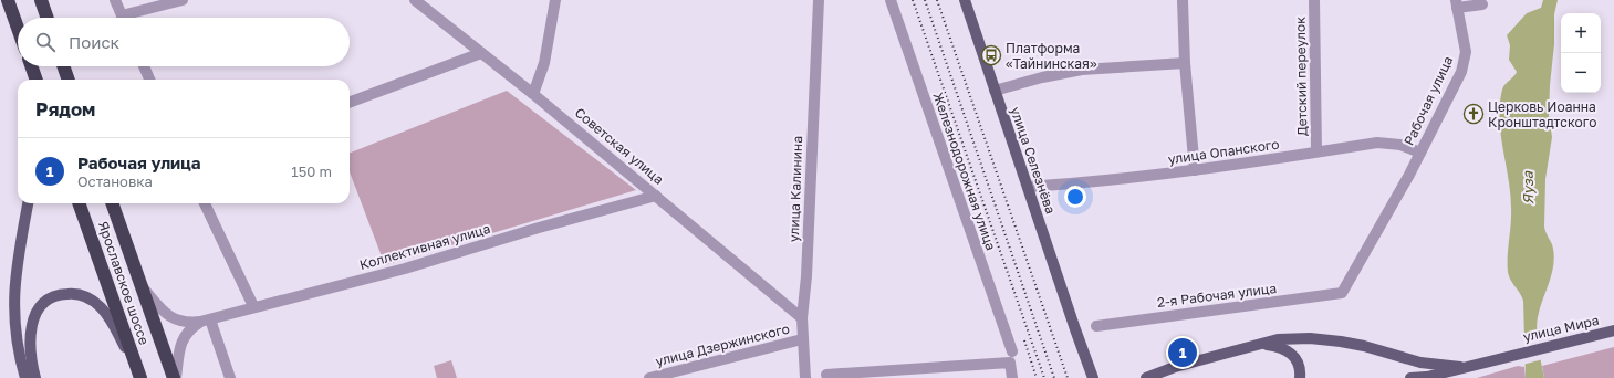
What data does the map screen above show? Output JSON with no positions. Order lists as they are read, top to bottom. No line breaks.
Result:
{"streets":{"highway":["Ярославское шоссе"],"main road":["улица Селезнёва","улица Мира"],"street":["Детский переулок","Рабочая улица","Советская улица","улица Опанского","Железнодорожная улица","улица Калинина","Коллективная улица","2-я Рабочая улица","улица Дзержинского"]},"crossings":[["Детский переулок","улица Опанского"],["Рабочая улица","улица Опанского"],["Рабочая улица","2-я Рабочая улица"],["Советская улица","улица Калинина"],["Советская улица","Коллективная улица"],["улица Опанского","улица Селезнёва"],["улица Калинина","улица Дзержинского"],["Коллективная улица","Ярославское шоссе"]],"water":["Яуза"],"places":{"bus stop":["Платформа «Тайнинская»"],"church":["Церковь Иоанна Кронштадтского"]},"page":{"map_buttons":["+","−"],"search":"Поиск","heading":"Рядом","list":[{"mark":"1","name":"Рабочая улица","note":"Остановка","value":"150 m"}],"pins":"1"}}
